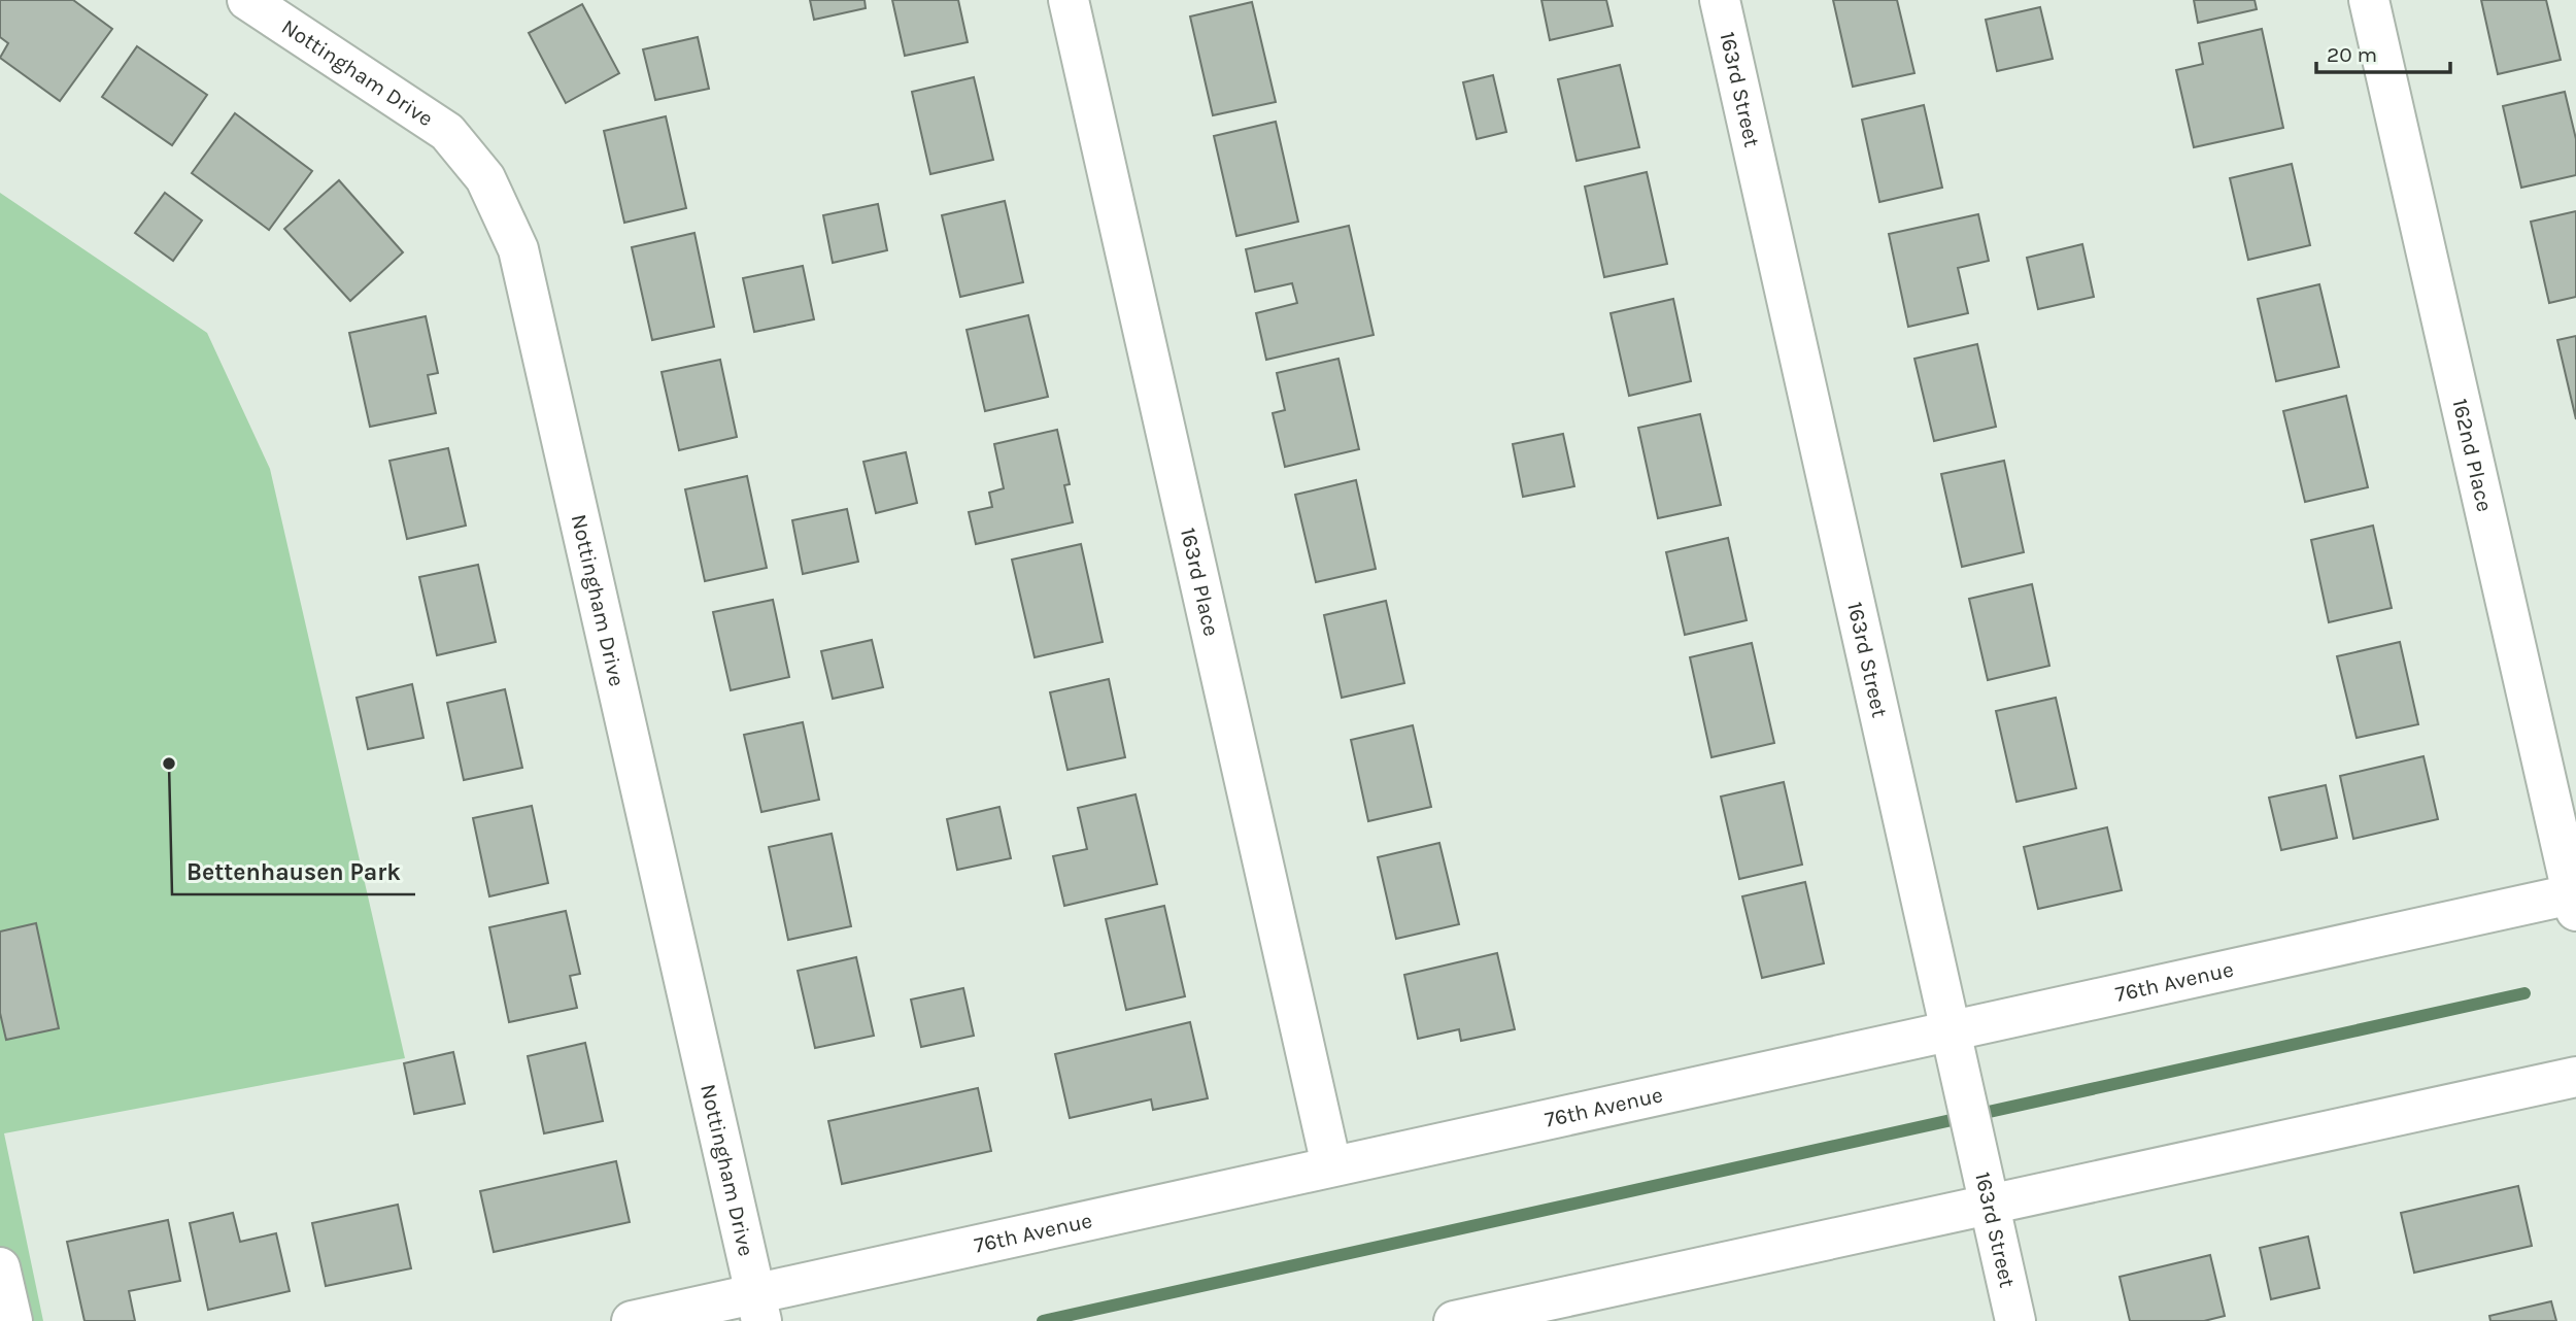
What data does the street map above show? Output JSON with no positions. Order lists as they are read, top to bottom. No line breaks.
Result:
{"streets":{"street":["Nottingham Drive","163rd Street","162nd Place","163rd Place","76th Avenue"]},"crossings":[["Nottingham Drive","76th Avenue"],["163rd Street","76th Avenue"],["162nd Place","76th Avenue"],["163rd Place","76th Avenue"]],"places":["Bettenhausen Park"],"scale_bar":"20 m"}
